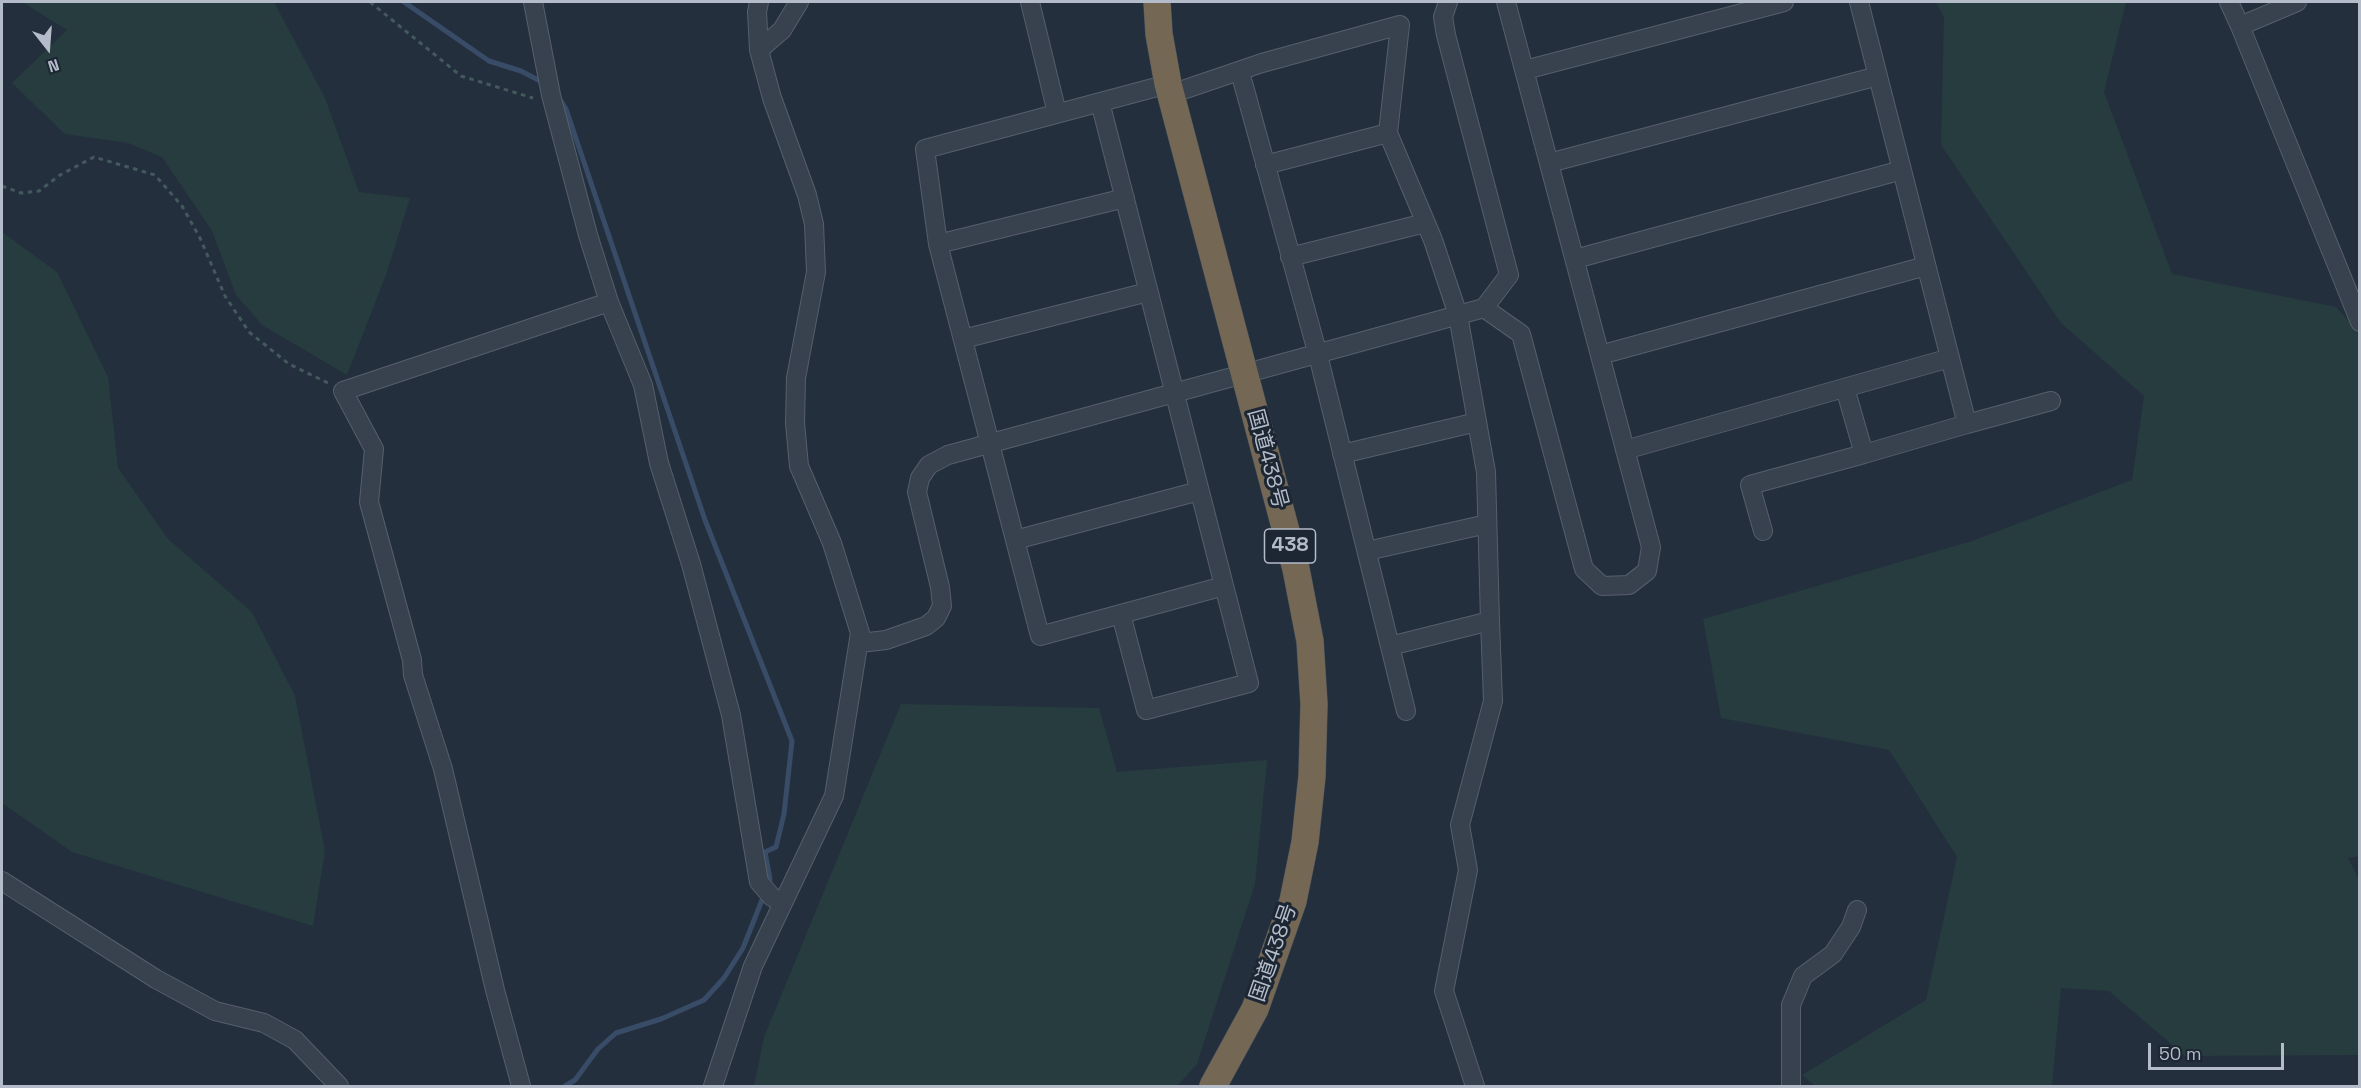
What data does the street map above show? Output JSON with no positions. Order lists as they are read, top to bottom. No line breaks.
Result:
{"streets":{"highway":["国道438号","438"]},"scale_bar":"50 m","north":"bottom"}
